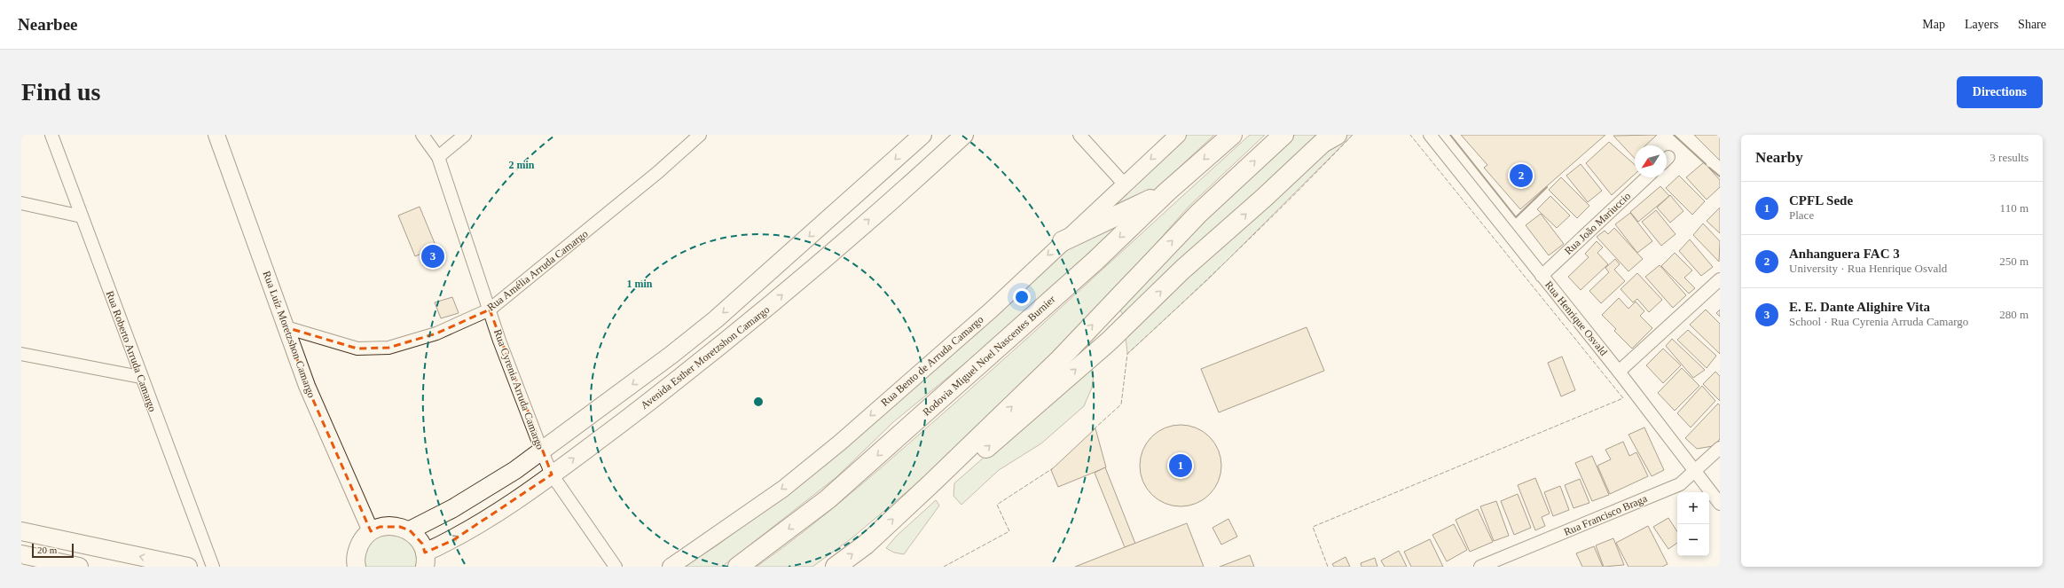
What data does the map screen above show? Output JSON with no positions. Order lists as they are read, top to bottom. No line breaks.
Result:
{"streets":{"highway":["Rodovia Miguel Noel Nascentes Burnier"],"main road":["Avenida Esther Moretzshon Camargo"],"street":["Rua João Mariuccio","Rua Amélia Arruda Camargo","Rua Henrique Osvald","Rua Luíz Moretzshon Camargo","Rua Roberto Arruda Camargo","Rua Bento de Arruda Camargo","Rua Cyrenia Arruda Camargo","Rua Francisco Braga"]},"crossings":[["Rua João Mariuccio","Rua Henrique Osvald"],["Rua Amélia Arruda Camargo","Rua Luíz Moretzshon Camargo"],["Rua Amélia Arruda Camargo","Rua Cyrenia Arruda Camargo"],["Rua Henrique Osvald","Rua Francisco Braga"],["Avenida Esther Moretzshon Camargo","Rua Cyrenia Arruda Camargo"]],"one_way":["Rua Bento de Arruda Camargo"],"scale_bar":"20 m","north":"bottom left","page":{"header":"Nearbee","nav":["Map","Layers","Share"],"buttons":"Directions","title":"Find us","heading":["Nearby","3 results"],"pins":["2","3","1"],"list":[{"mark":"1","name":"CPFL Sede","note":"Place","value":"110 m"},{"mark":"2","name":"Anhanguera FAC 3","note":"University · Rua Henrique Osvald","value":"250 m"},{"mark":"3","name":"E. E. Dante Alighire Vita","note":"School · Rua Cyrenia Arruda Camargo","value":"280 m"}],"map_buttons":["+","−"],"scale":"20 m"},"rings":["2 min","1 min"]}
